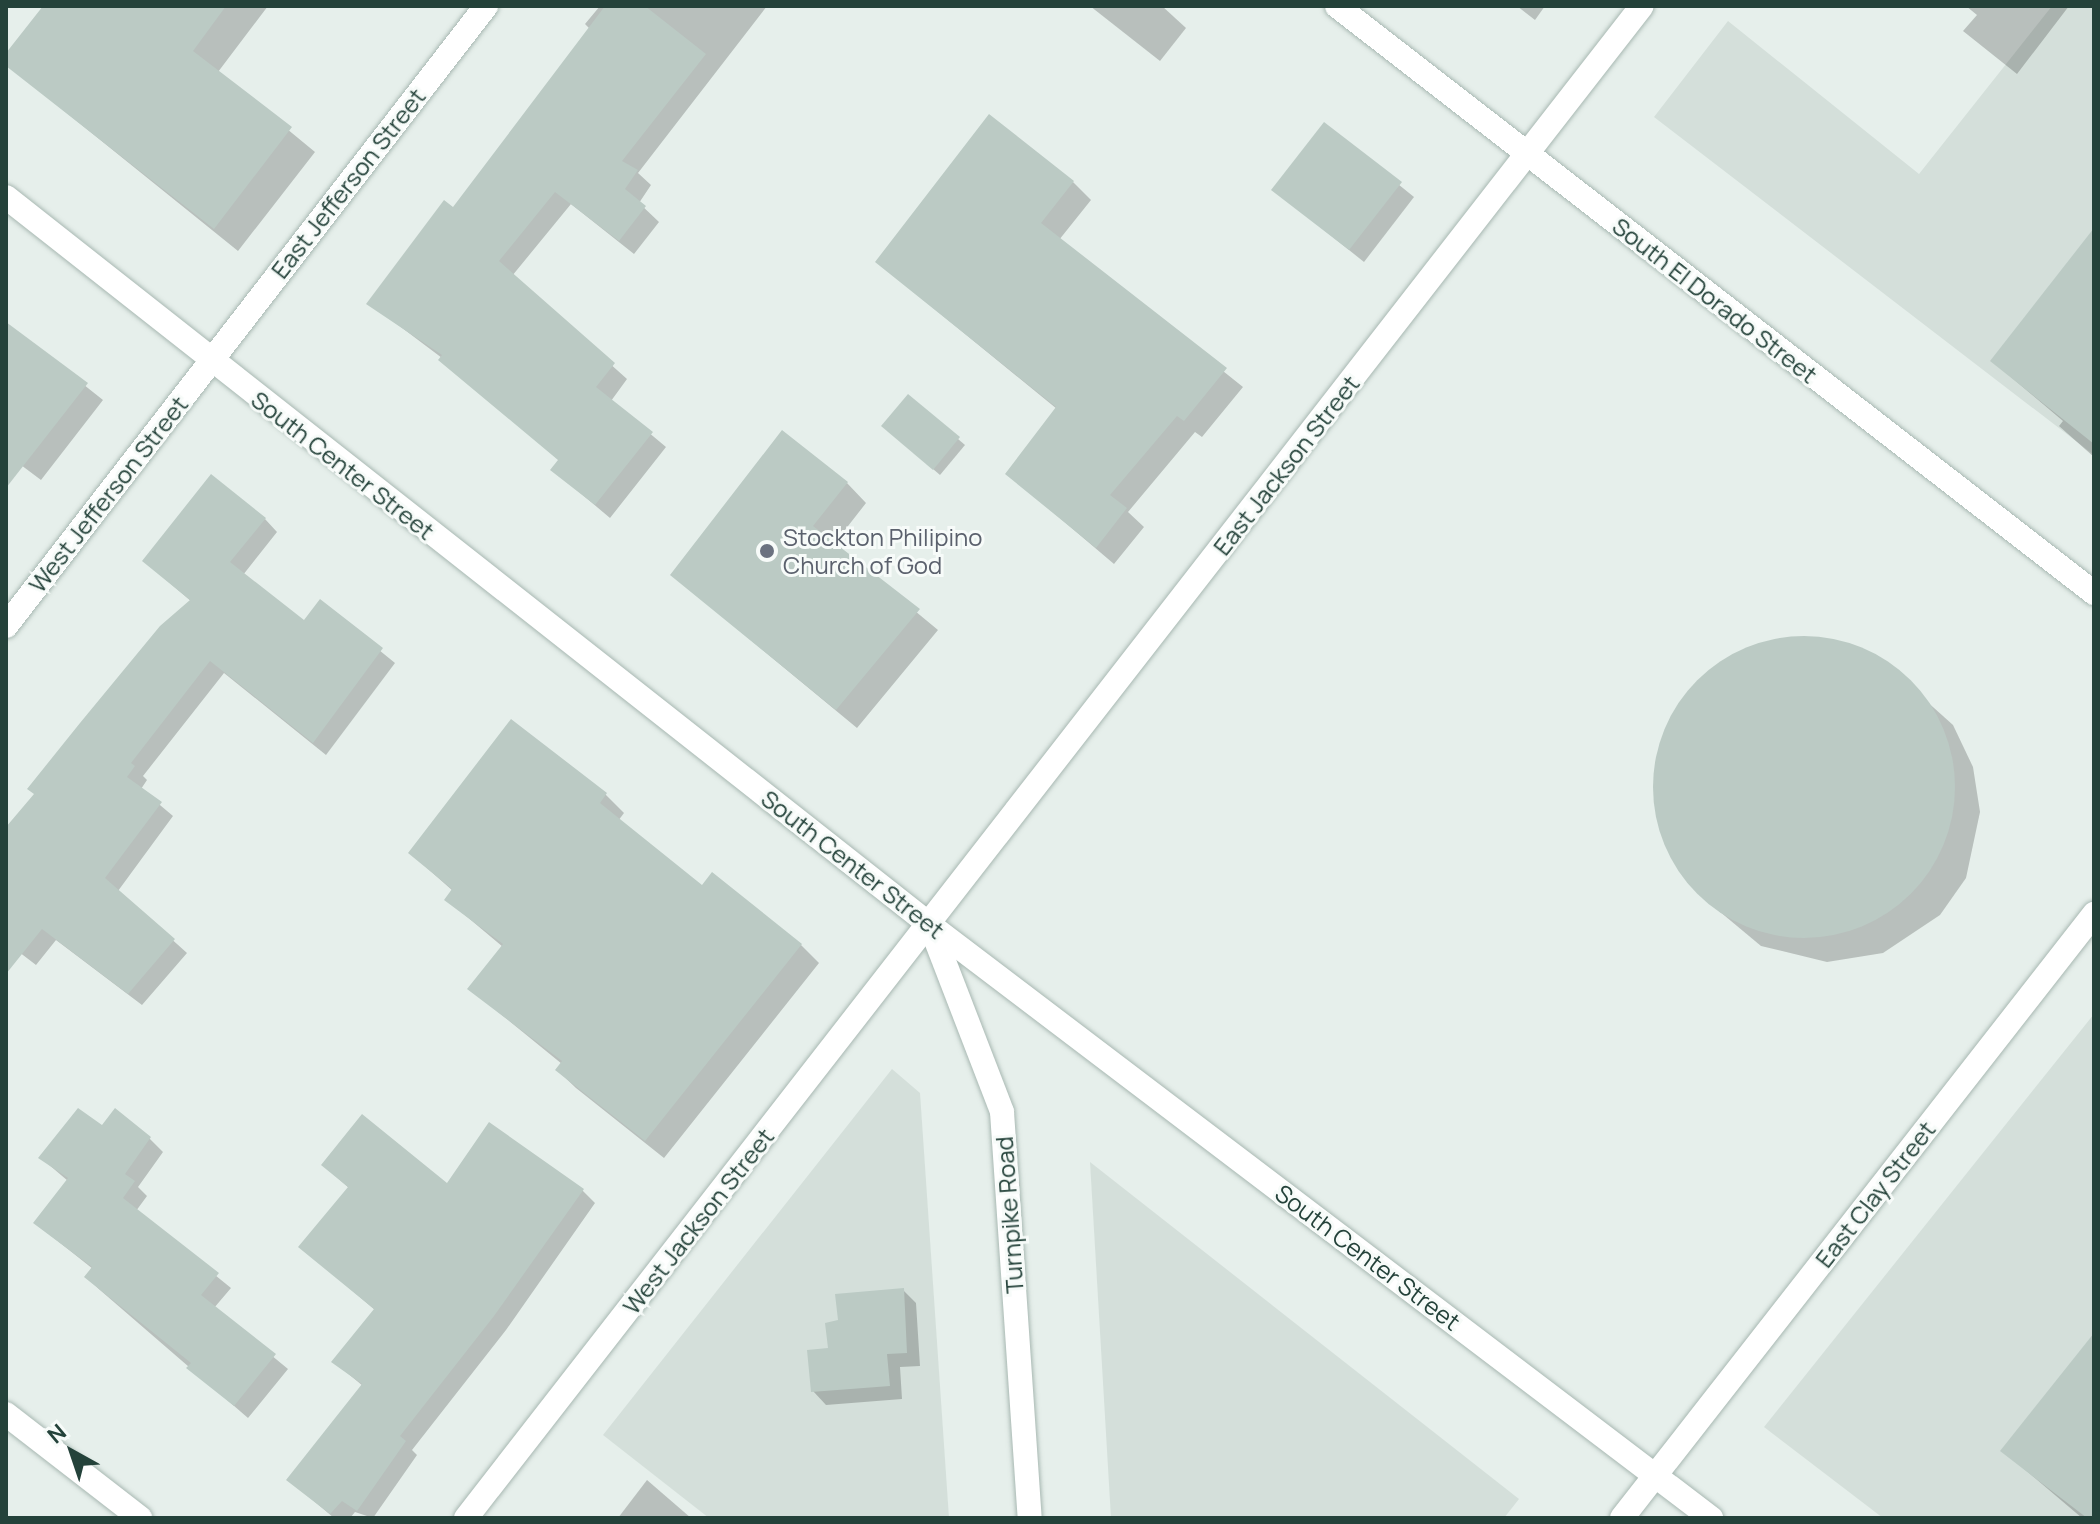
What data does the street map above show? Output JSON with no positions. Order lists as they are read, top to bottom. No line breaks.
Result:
{"streets":{"street":["East Jefferson Street","South El Dorado Street","South Center Street","East Jackson Street","West Jefferson Street","East Clay Street","Turnpike Road","West Jackson Street"]},"crossings":[["East Jefferson Street","South Center Street"],["East Jefferson Street","West Jefferson Street"],["South El Dorado Street","East Jackson Street"],["South Center Street","East Jackson Street"],["South Center Street","West Jefferson Street"],["South Center Street","East Clay Street"],["South Center Street","Turnpike Road"],["South Center Street","West Jackson Street"],["East Jackson Street","Turnpike Road"],["East Jackson Street","West Jackson Street"],["Turnpike Road","West Jackson Street"]],"places":["Stockton Philipino Church of God"],"north":"top left"}
